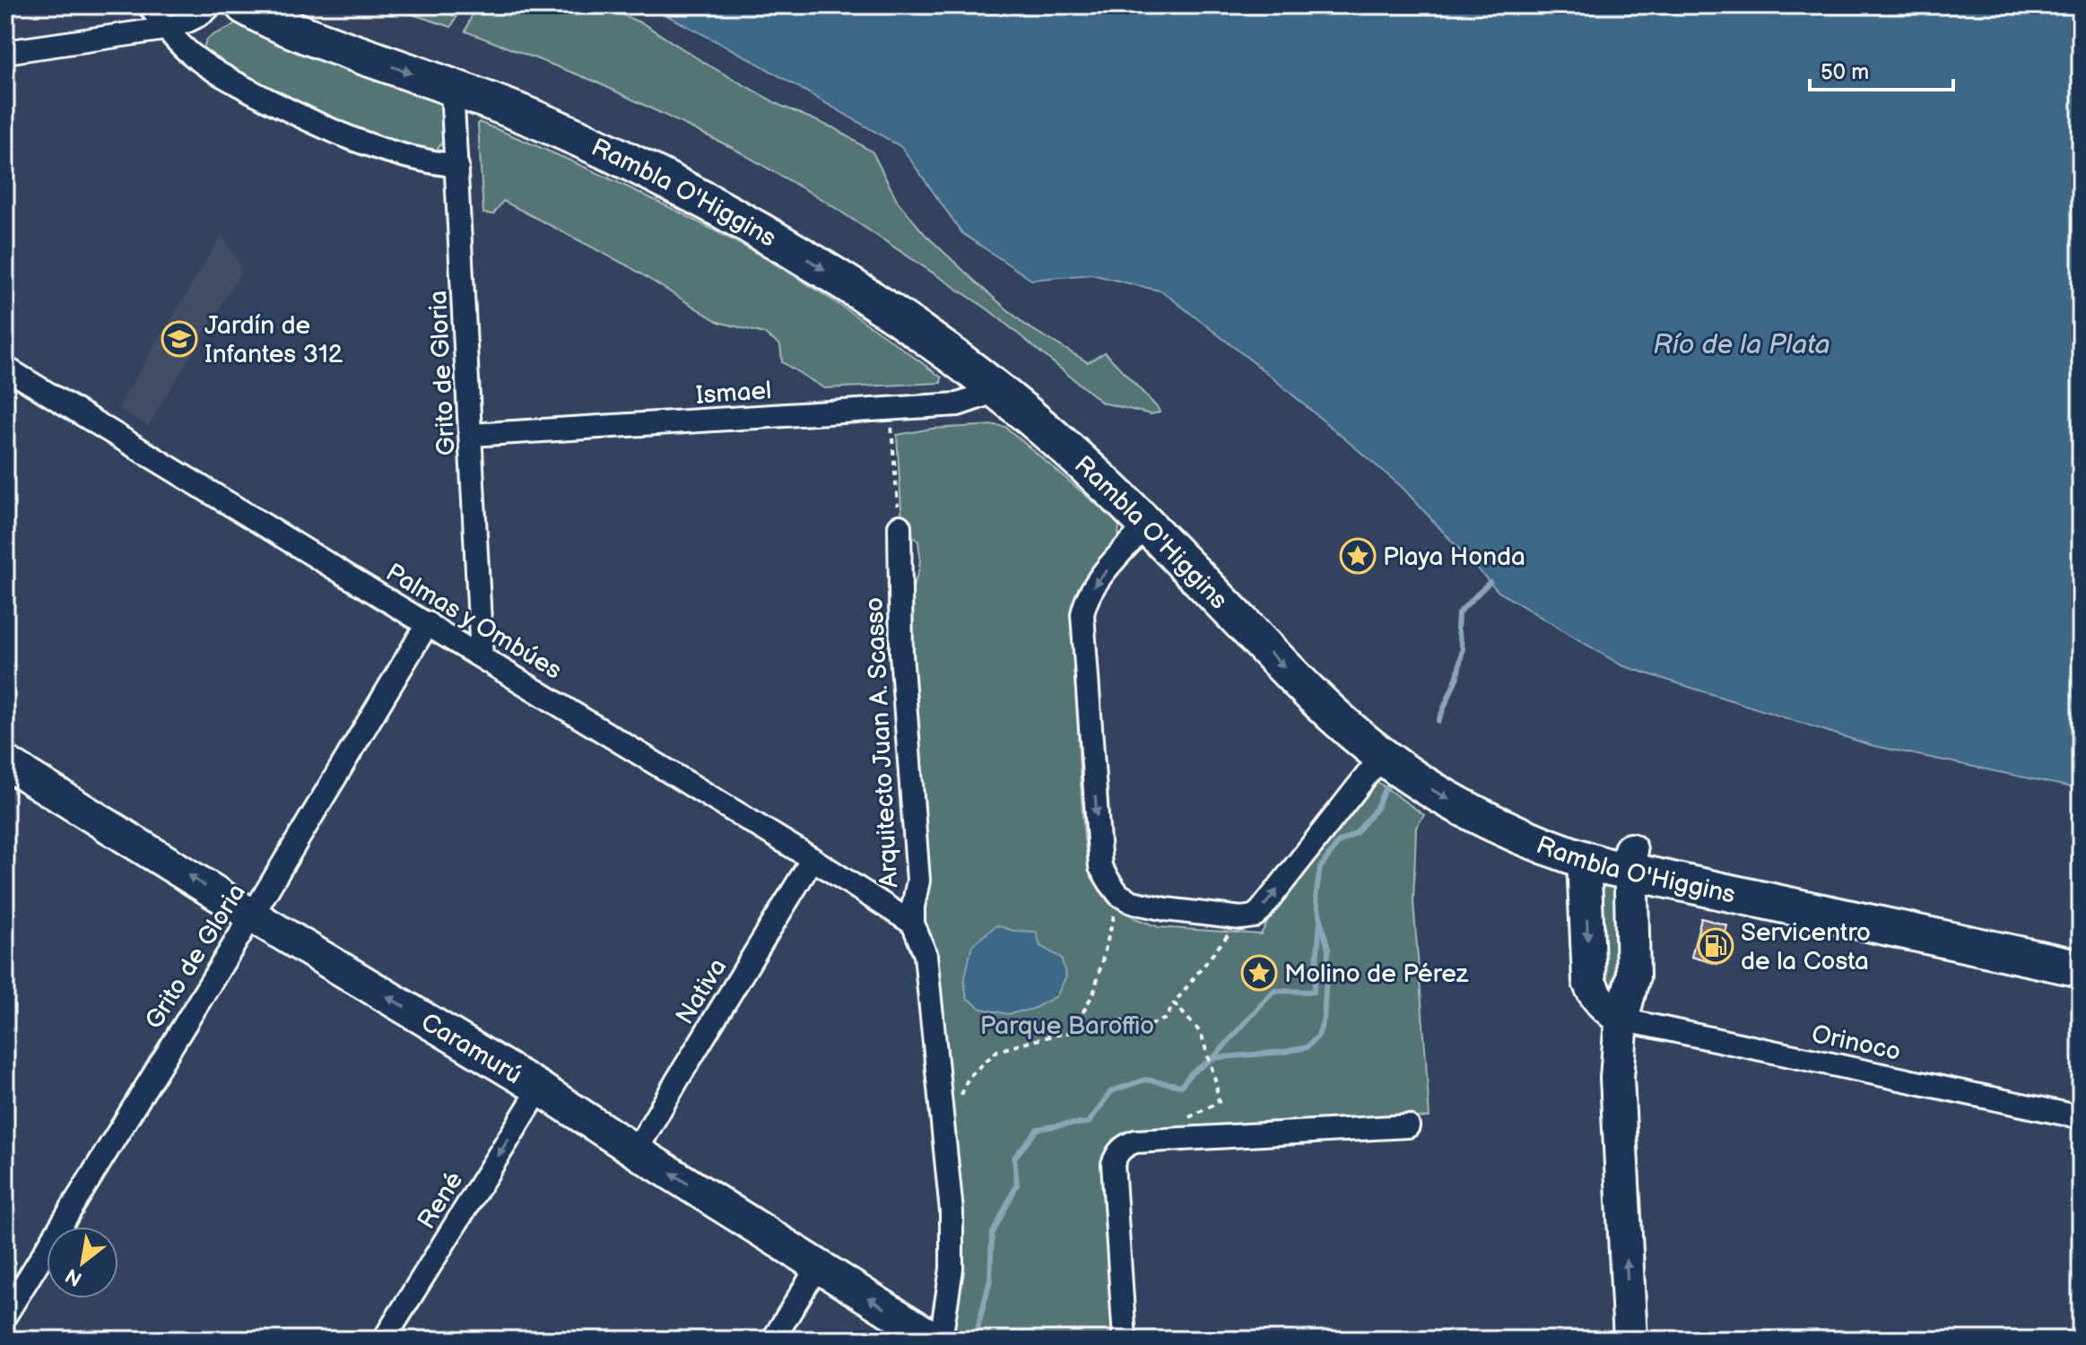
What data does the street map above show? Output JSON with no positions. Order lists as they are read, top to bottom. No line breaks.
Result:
{"streets":{"main road":["Rambla O'Higgins","Caramurú"],"street":["Grito de Gloria","Ismael","Palmas y Ombúes","Arquitecto Juan A. Scasso","Nativa","Orinoco","René"]},"crossings":[["Rambla O'Higgins","Grito de Gloria"],["Rambla O'Higgins","Ismael"],["Grito de Gloria","Ismael"],["Grito de Gloria","Palmas y Ombúes"],["Grito de Gloria","Caramurú"],["Palmas y Ombúes","Arquitecto Juan A. Scasso"],["Palmas y Ombúes","Nativa"],["Arquitecto Juan A. Scasso","Caramurú"],["Nativa","Caramurú"],["Caramurú","René"]],"one_way":["Caramurú","René"],"water":["Río de la Plata"],"parks":["Parque Baroffio"],"places":{"school or university":["Jardín de Infantes 312"],"place":["Playa Honda","Molino de Pérez"],"fuel station":["Servicentro de la Costa"]},"scale_bar":"50 m","north":"bottom left"}
